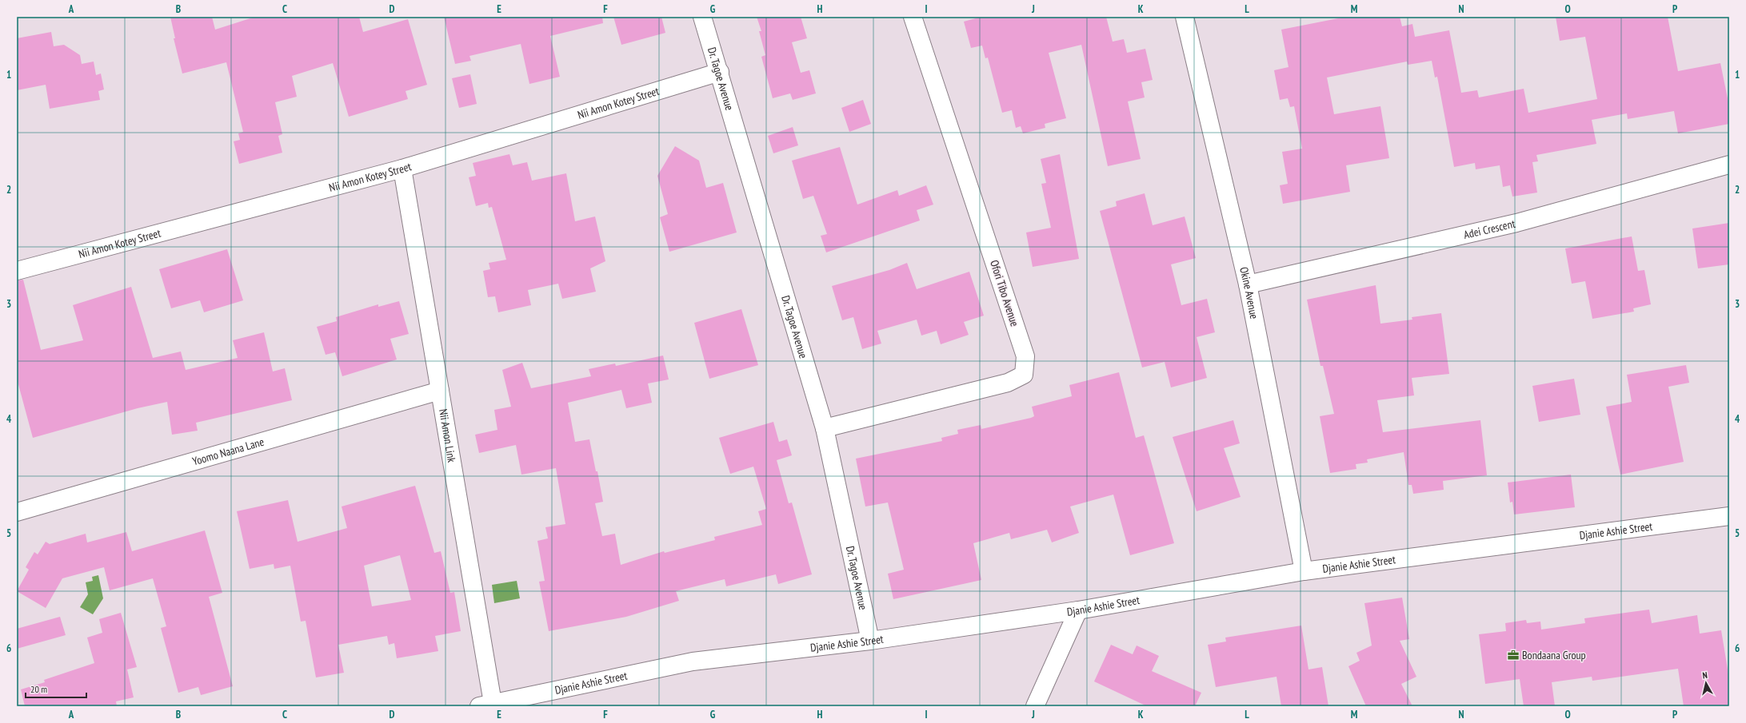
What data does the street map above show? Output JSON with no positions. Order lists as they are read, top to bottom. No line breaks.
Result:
{"streets":{"street":["Dr. Tagoe Avenue","Nii Amon Kotey Street","Adei Crescent","Ofori Tibo Avenue","Okine Avenue","Nii Amon Link","Yoomo Naana Lane","Djanie Ashie Street"]},"crossings":[["Dr. Tagoe Avenue","Nii Amon Kotey Street"],["Dr. Tagoe Avenue","Ofori Tibo Avenue"],["Dr. Tagoe Avenue","Djanie Ashie Street"],["Nii Amon Kotey Street","Nii Amon Link"],["Adei Crescent","Okine Avenue"],["Okine Avenue","Djanie Ashie Street"],["Nii Amon Link","Yoomo Naana Lane"],["Nii Amon Link","Djanie Ashie Street"]],"places":{"office":["Bondaana Group"]},"scale_bar":"20 m","north":"top","grid":{"columns":["A","B","C","D","E","F","G","H","I","J","K","L","M","N","O","P"],"rows":["1","2","3","4","5","6"]}}
